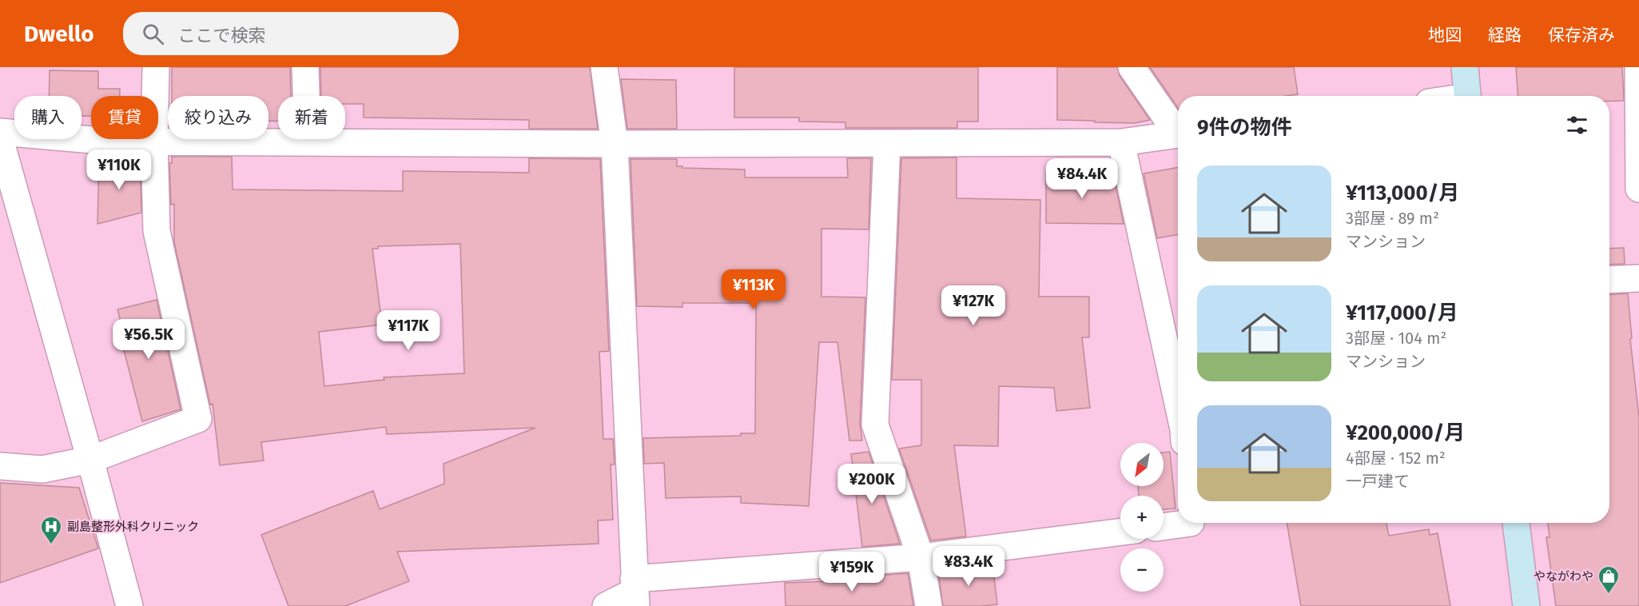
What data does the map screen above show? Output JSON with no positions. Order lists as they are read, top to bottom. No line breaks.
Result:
{"places":{"hospital":["副島整形外科クリニック"],"shop":["やながわや"]},"north":"bottom left","page":{"header":"Dwello","search":"ここで検索","nav":["地図","経路","保存済み"],"chip":["購入","賃貸","絞り込み","新着"],"heading":"9件の物件","price":["¥110K","¥84.4K","¥113K","¥127K","¥117K","¥56.5K","¥200K","¥83.4K","¥159K"],"list":[{"name":"¥113,000/月","note":"3部屋 · 89 m² · マンション"},{"name":"¥117,000/月","note":"3部屋 · 104 m² · マンション"},{"name":"¥200,000/月","note":"4部屋 · 152 m² · 一戸建て"}],"map_buttons":["+","−"]}}
